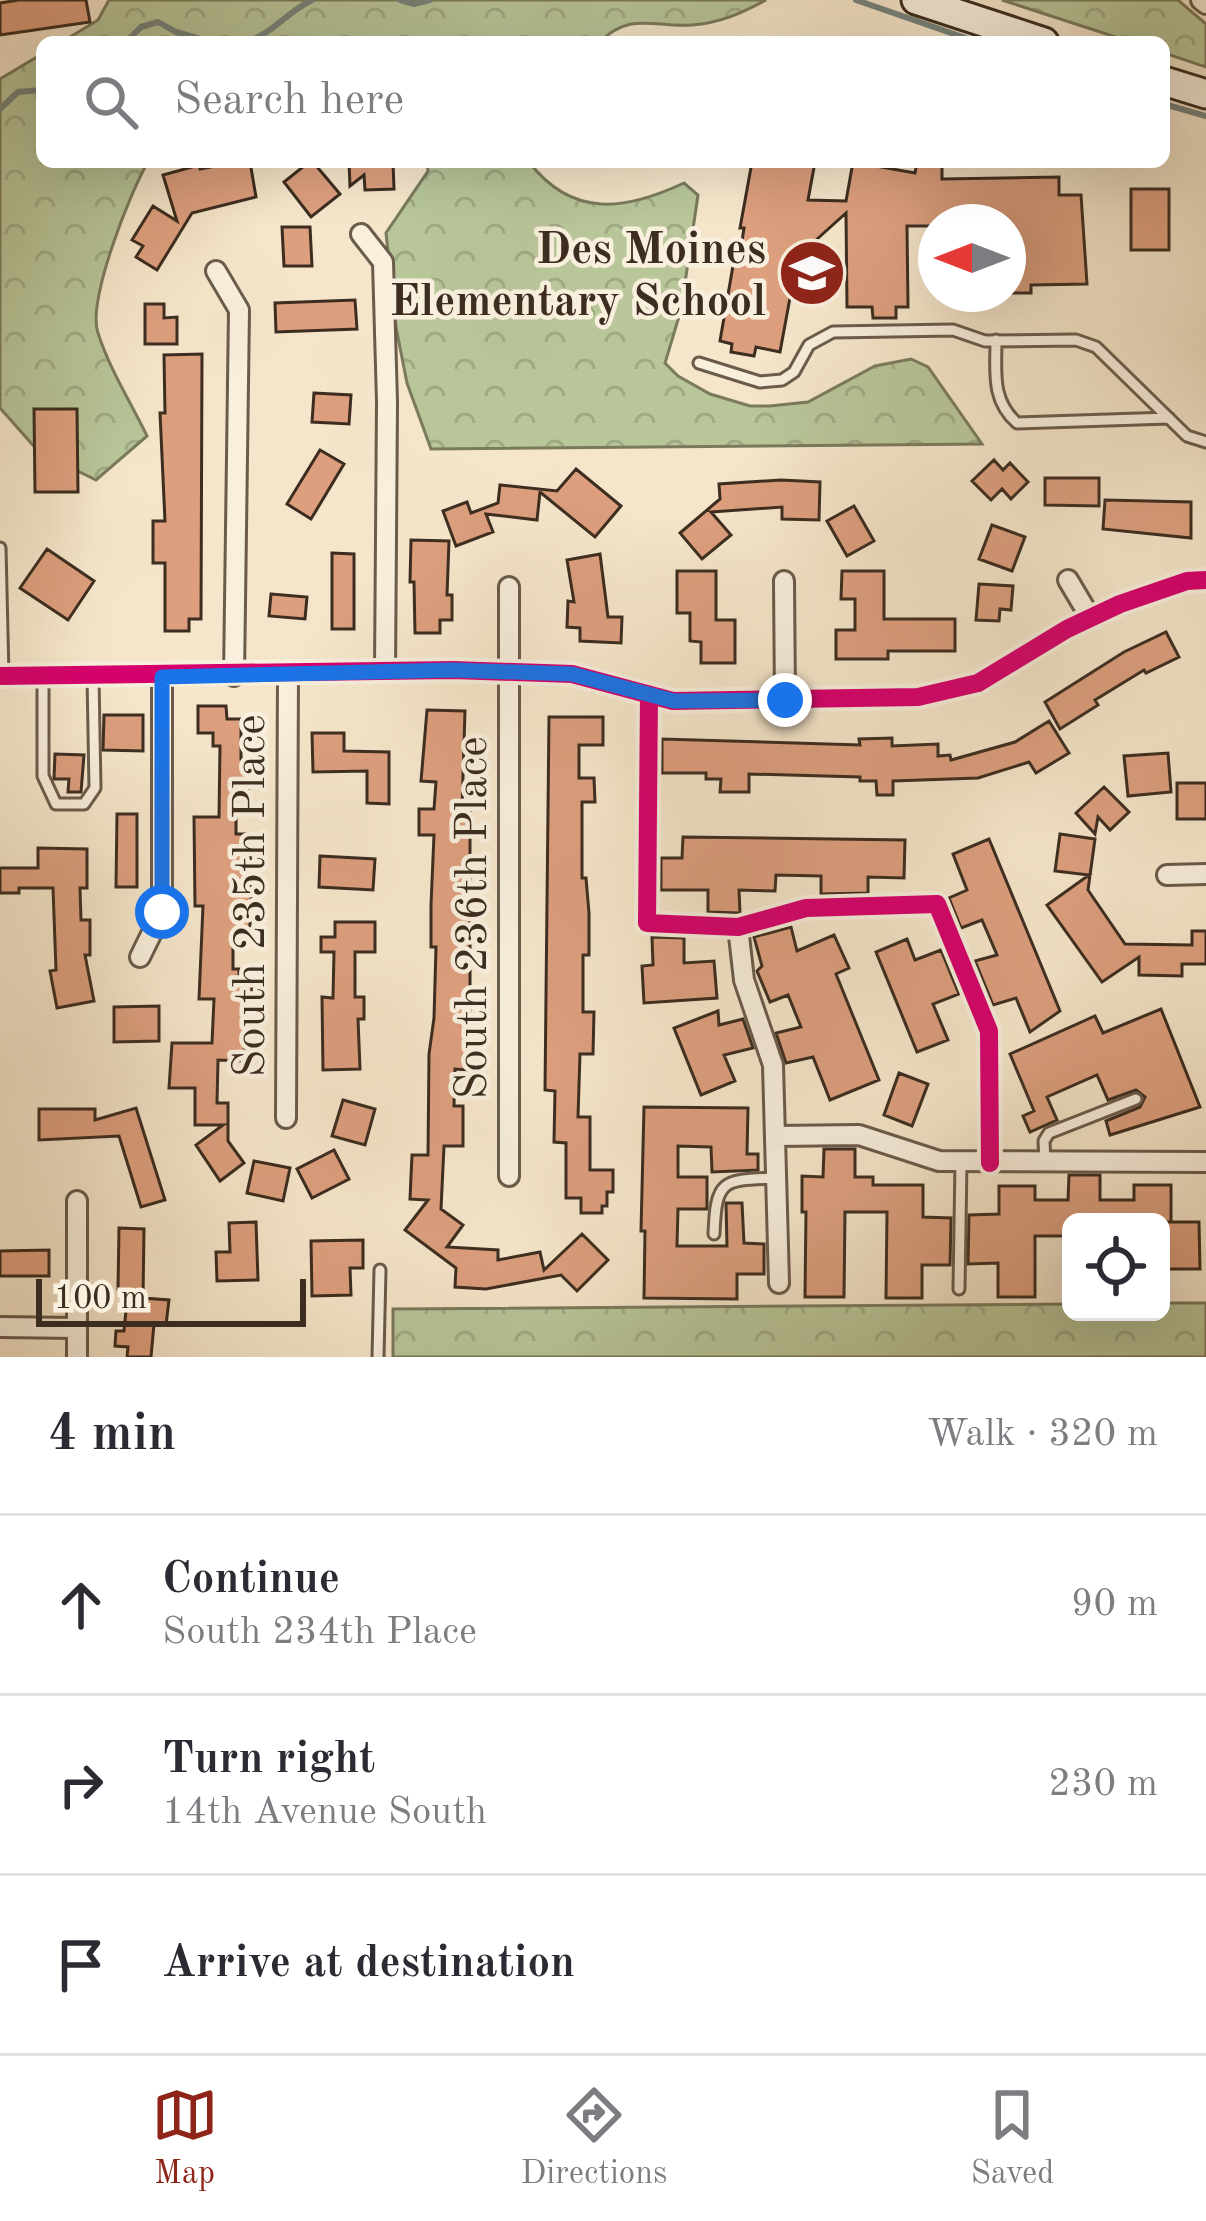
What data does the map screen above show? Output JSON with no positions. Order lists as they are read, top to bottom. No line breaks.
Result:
{"streets":{"street":["South 235th Place","South 236th Place"]},"places":{"school or university":["Des Moines Elementary School"]},"scale_bar":"100 m","north":"left","page":{"search":"Search here","scale":"100 m","heading":["4 min","Walk · 320 m"],"list":[["Continue","South 234th Place","90 m"],["Turn right","14th Avenue South","230 m"],"Arrive at destination"],"nav":["Map","Directions","Saved"]}}
